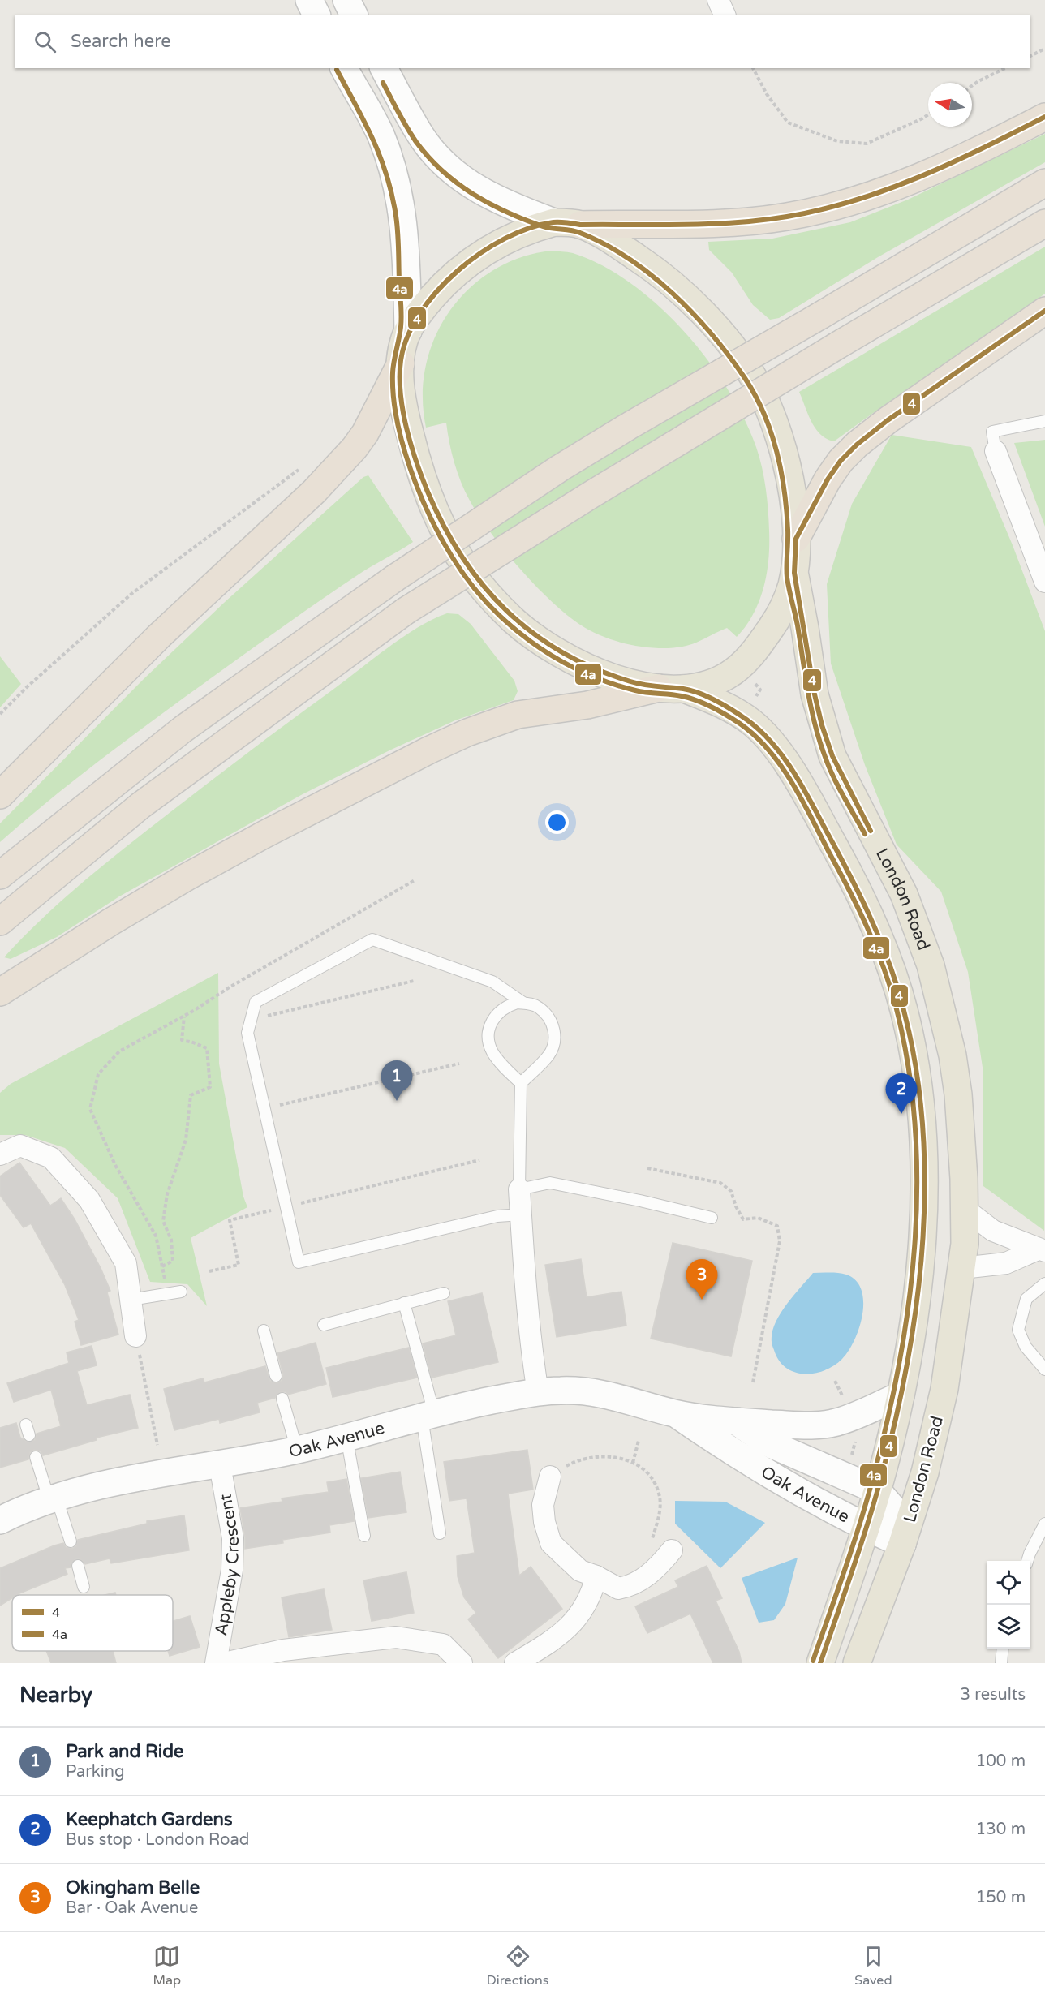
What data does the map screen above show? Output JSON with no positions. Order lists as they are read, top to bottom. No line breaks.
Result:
{"streets":{"main road":["London Road"],"street":["Oak Avenue","Appleby Crescent"]},"crossings":[["London Road","Oak Avenue"],["Oak Avenue","Appleby Crescent"]],"lines":["transit line 4a","transit line 4"],"legend":["4","4a"],"north":"left","page":{"search":"Search here","pins":["1","2","3"],"heading":["Nearby","3 results"],"list":[{"mark":"1","name":"Park and Ride","note":"Parking","value":"100 m"},{"mark":"2","name":"Keephatch Gardens","note":"Bus stop · London Road","value":"130 m"},{"mark":"3","name":"Okingham Belle","note":"Bar · Oak Avenue","value":"150 m"}],"nav":["Map","Directions","Saved"]}}
